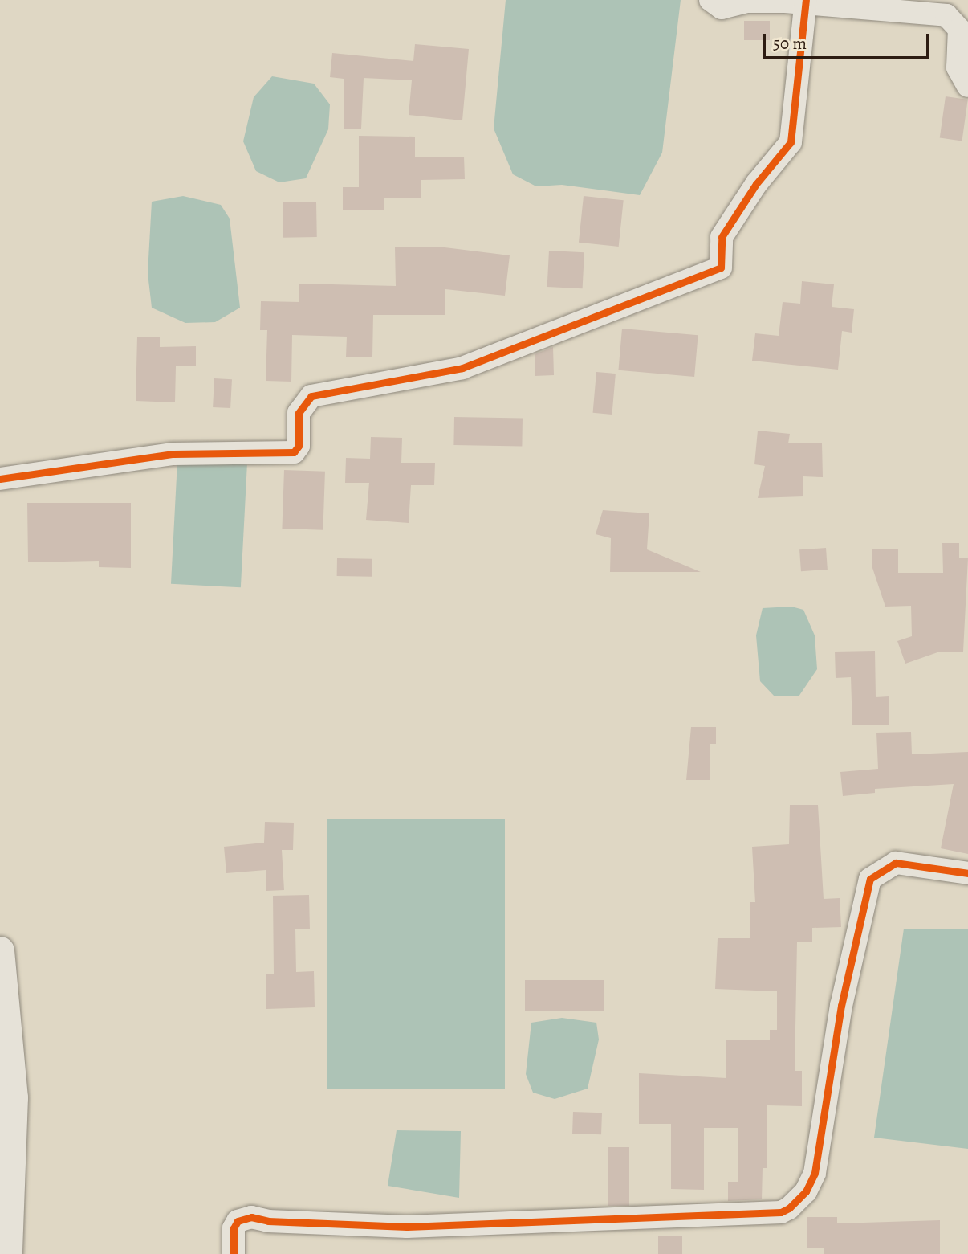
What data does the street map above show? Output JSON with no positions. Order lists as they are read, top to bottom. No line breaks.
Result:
{"scale_bar":"50 m"}
